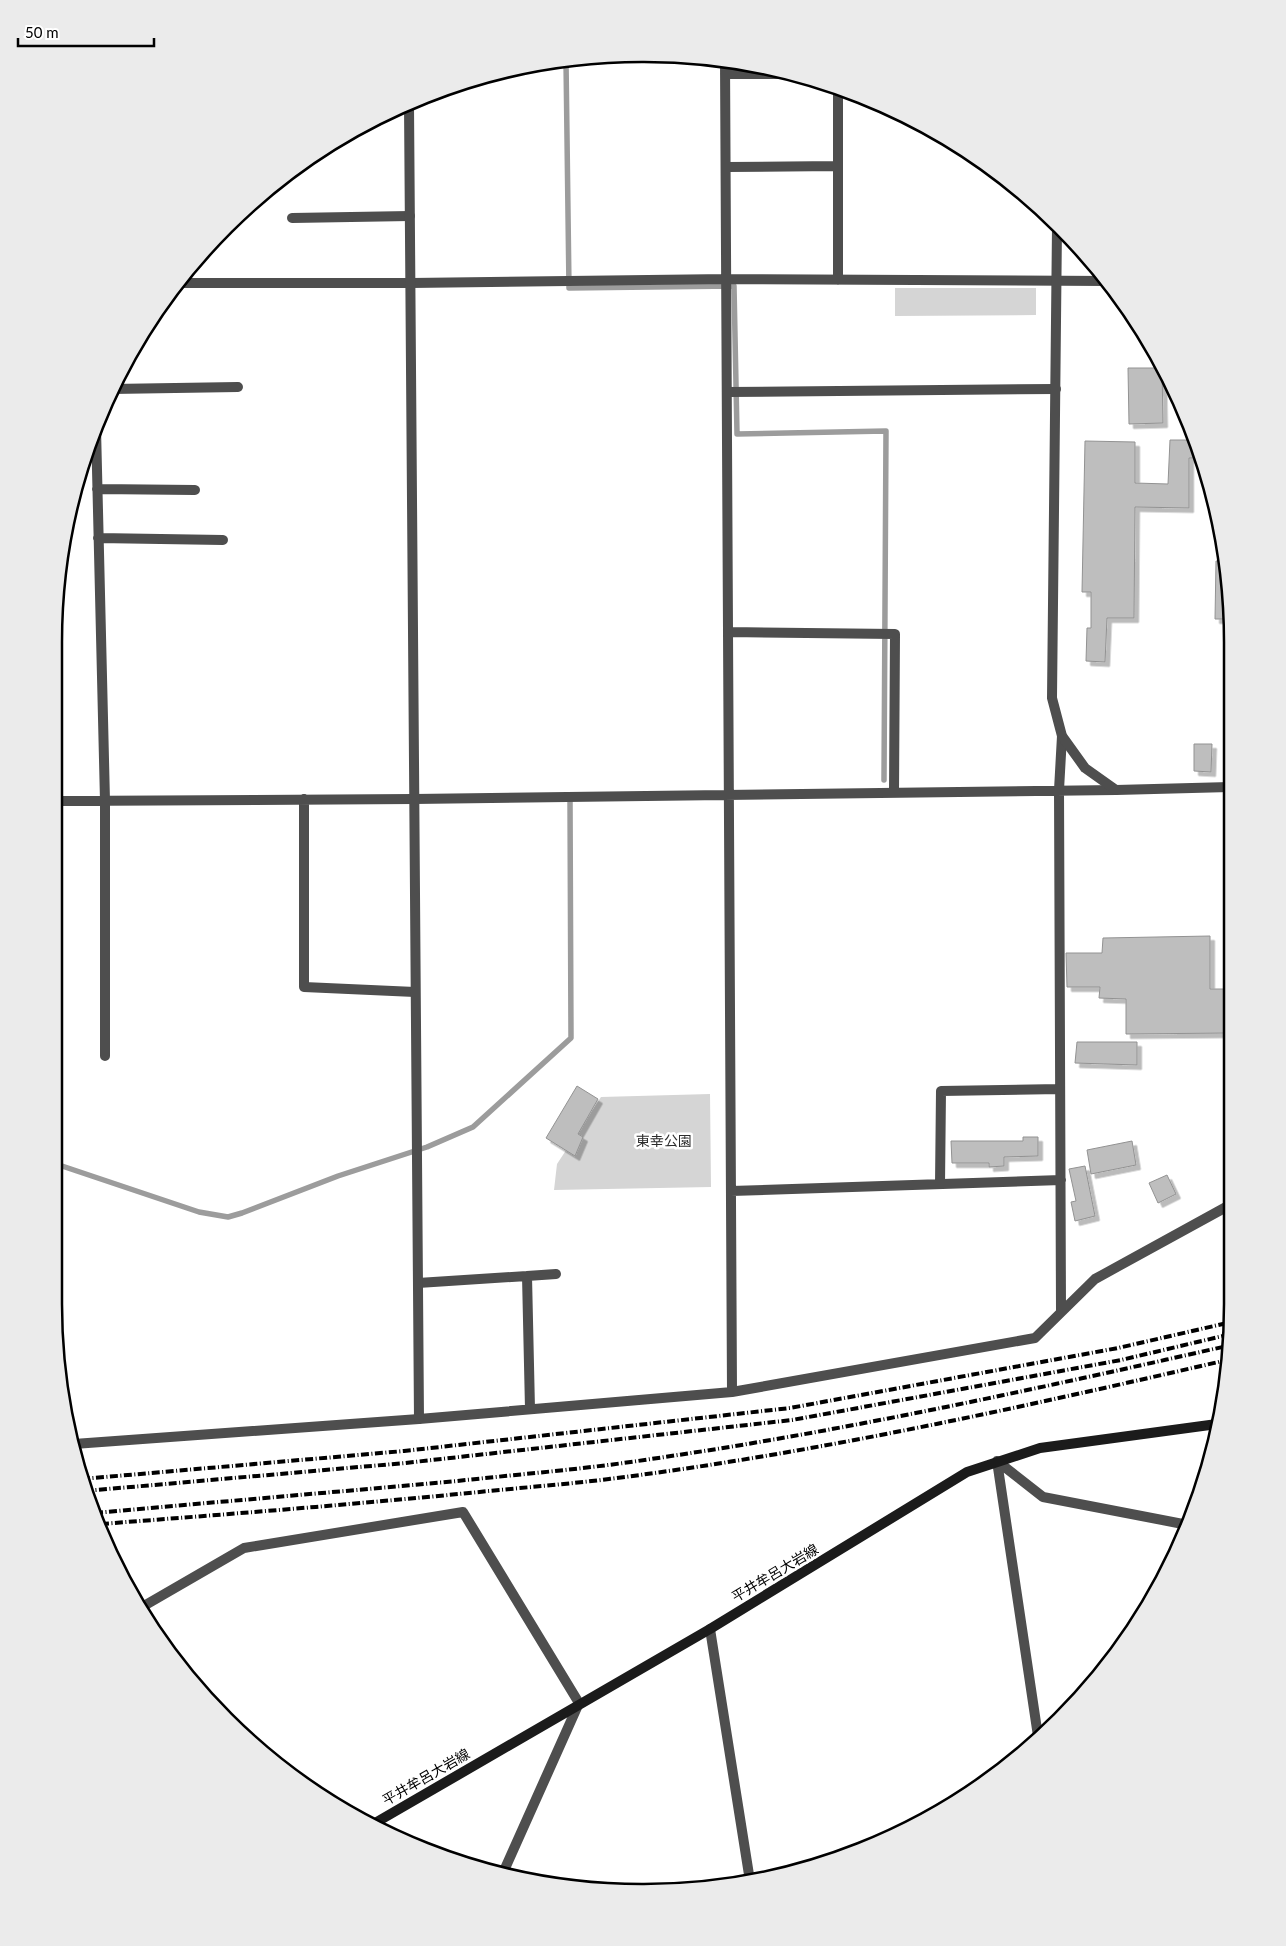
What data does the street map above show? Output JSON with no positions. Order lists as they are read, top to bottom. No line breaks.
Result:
{"streets":{"main road":["平井牟呂大岩線"]},"parks":["東幸公園"],"scale_bar":"50 m"}
